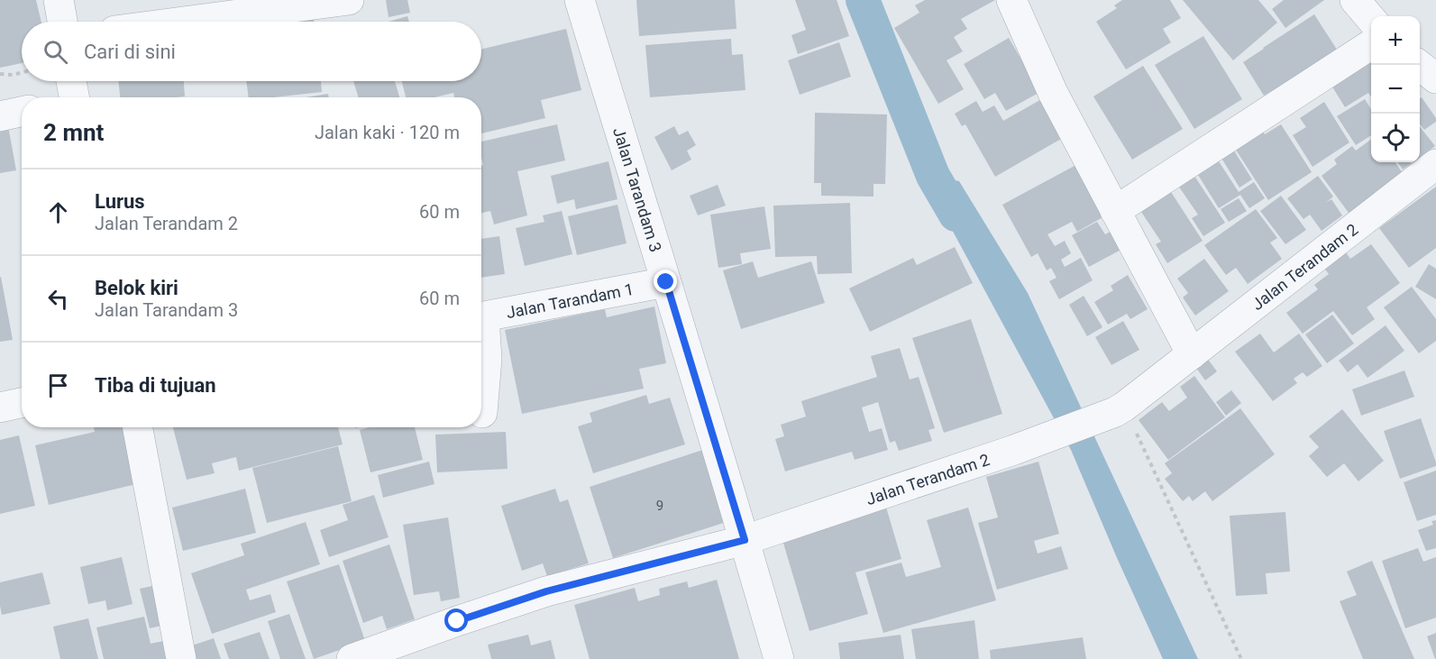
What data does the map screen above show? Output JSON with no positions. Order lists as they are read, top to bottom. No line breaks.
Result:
{"streets":{"street":["Jalan Tarandam 3","Jalan Terandam 2","Jalan Tarandam 1"]},"crossings":[["Jalan Tarandam 3","Jalan Terandam 2"],["Jalan Tarandam 3","Jalan Tarandam 1"]],"house_numbers":["9"],"page":{"map_buttons":["+","−"],"search":"Cari di sini","heading":["2 mnt","Jalan kaki · 120 m"],"list":[["Lurus","Jalan Terandam 2","60 m"],["Belok kiri","Jalan Tarandam 3","60 m"],"Tiba di tujuan"]}}
